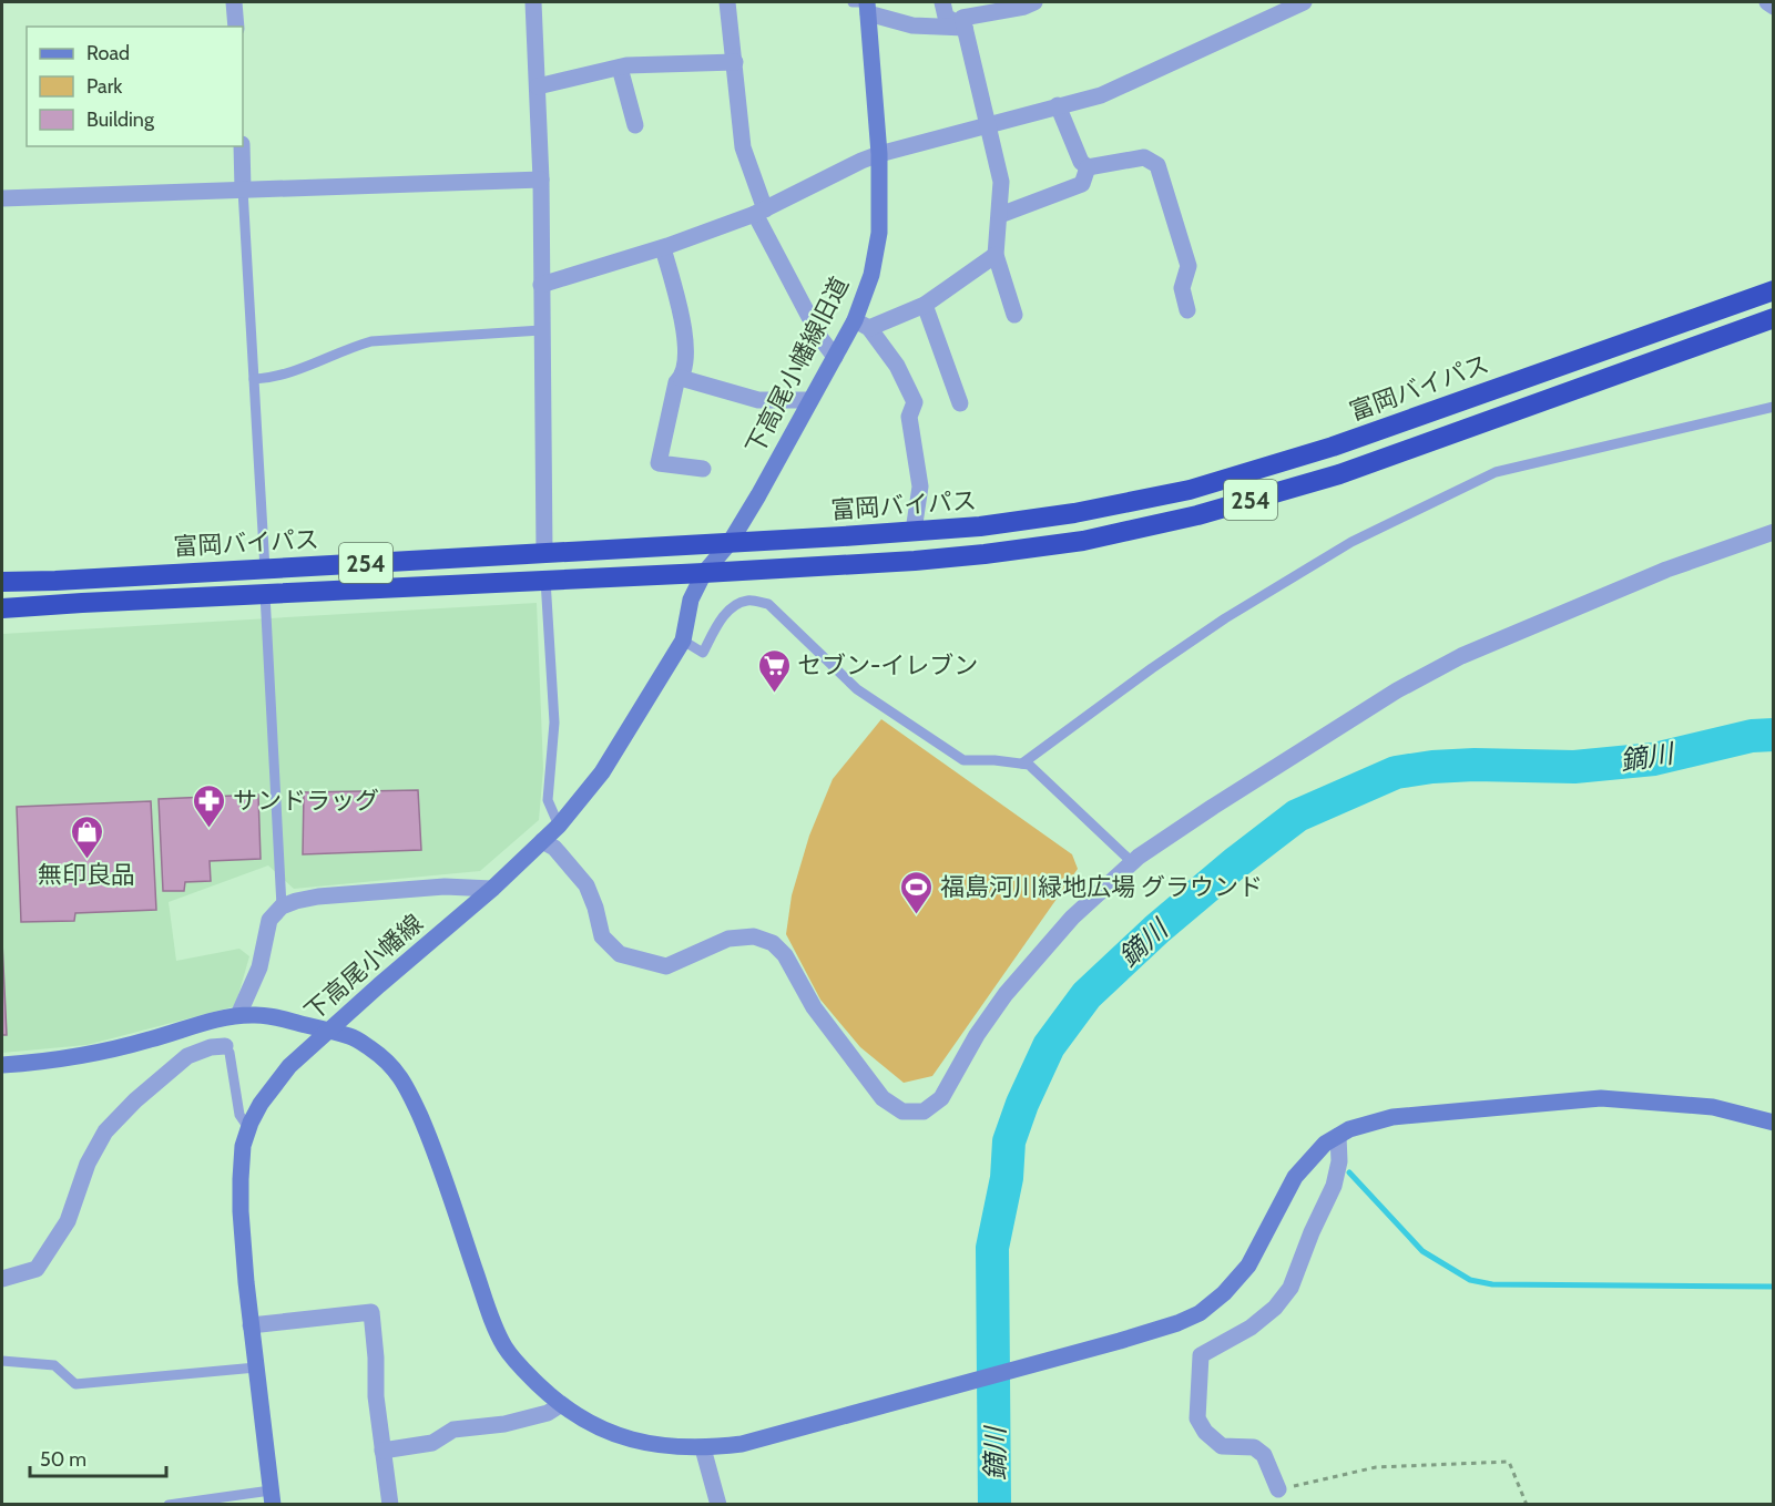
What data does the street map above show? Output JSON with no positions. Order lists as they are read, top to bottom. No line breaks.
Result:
{"streets":{"highway":["富岡バイパス","254"],"street":["下高尾小幡線旧道","下高尾小幡線"]},"crossings":[["下高尾小幡線旧道","富岡バイパス"],["下高尾小幡線旧道","下高尾小幡線"],["富岡バイパス","下高尾小幡線"]],"water":["鏑川"],"places":{"supermarket":["セブン-イレブン"],"pharmacy":["サンドラッグ"],"shop":["無印良品"],"sports":["福島河川緑地広場 グラウンド"]},"legend":["Road","Park","Building"],"scale_bar":"50 m"}
